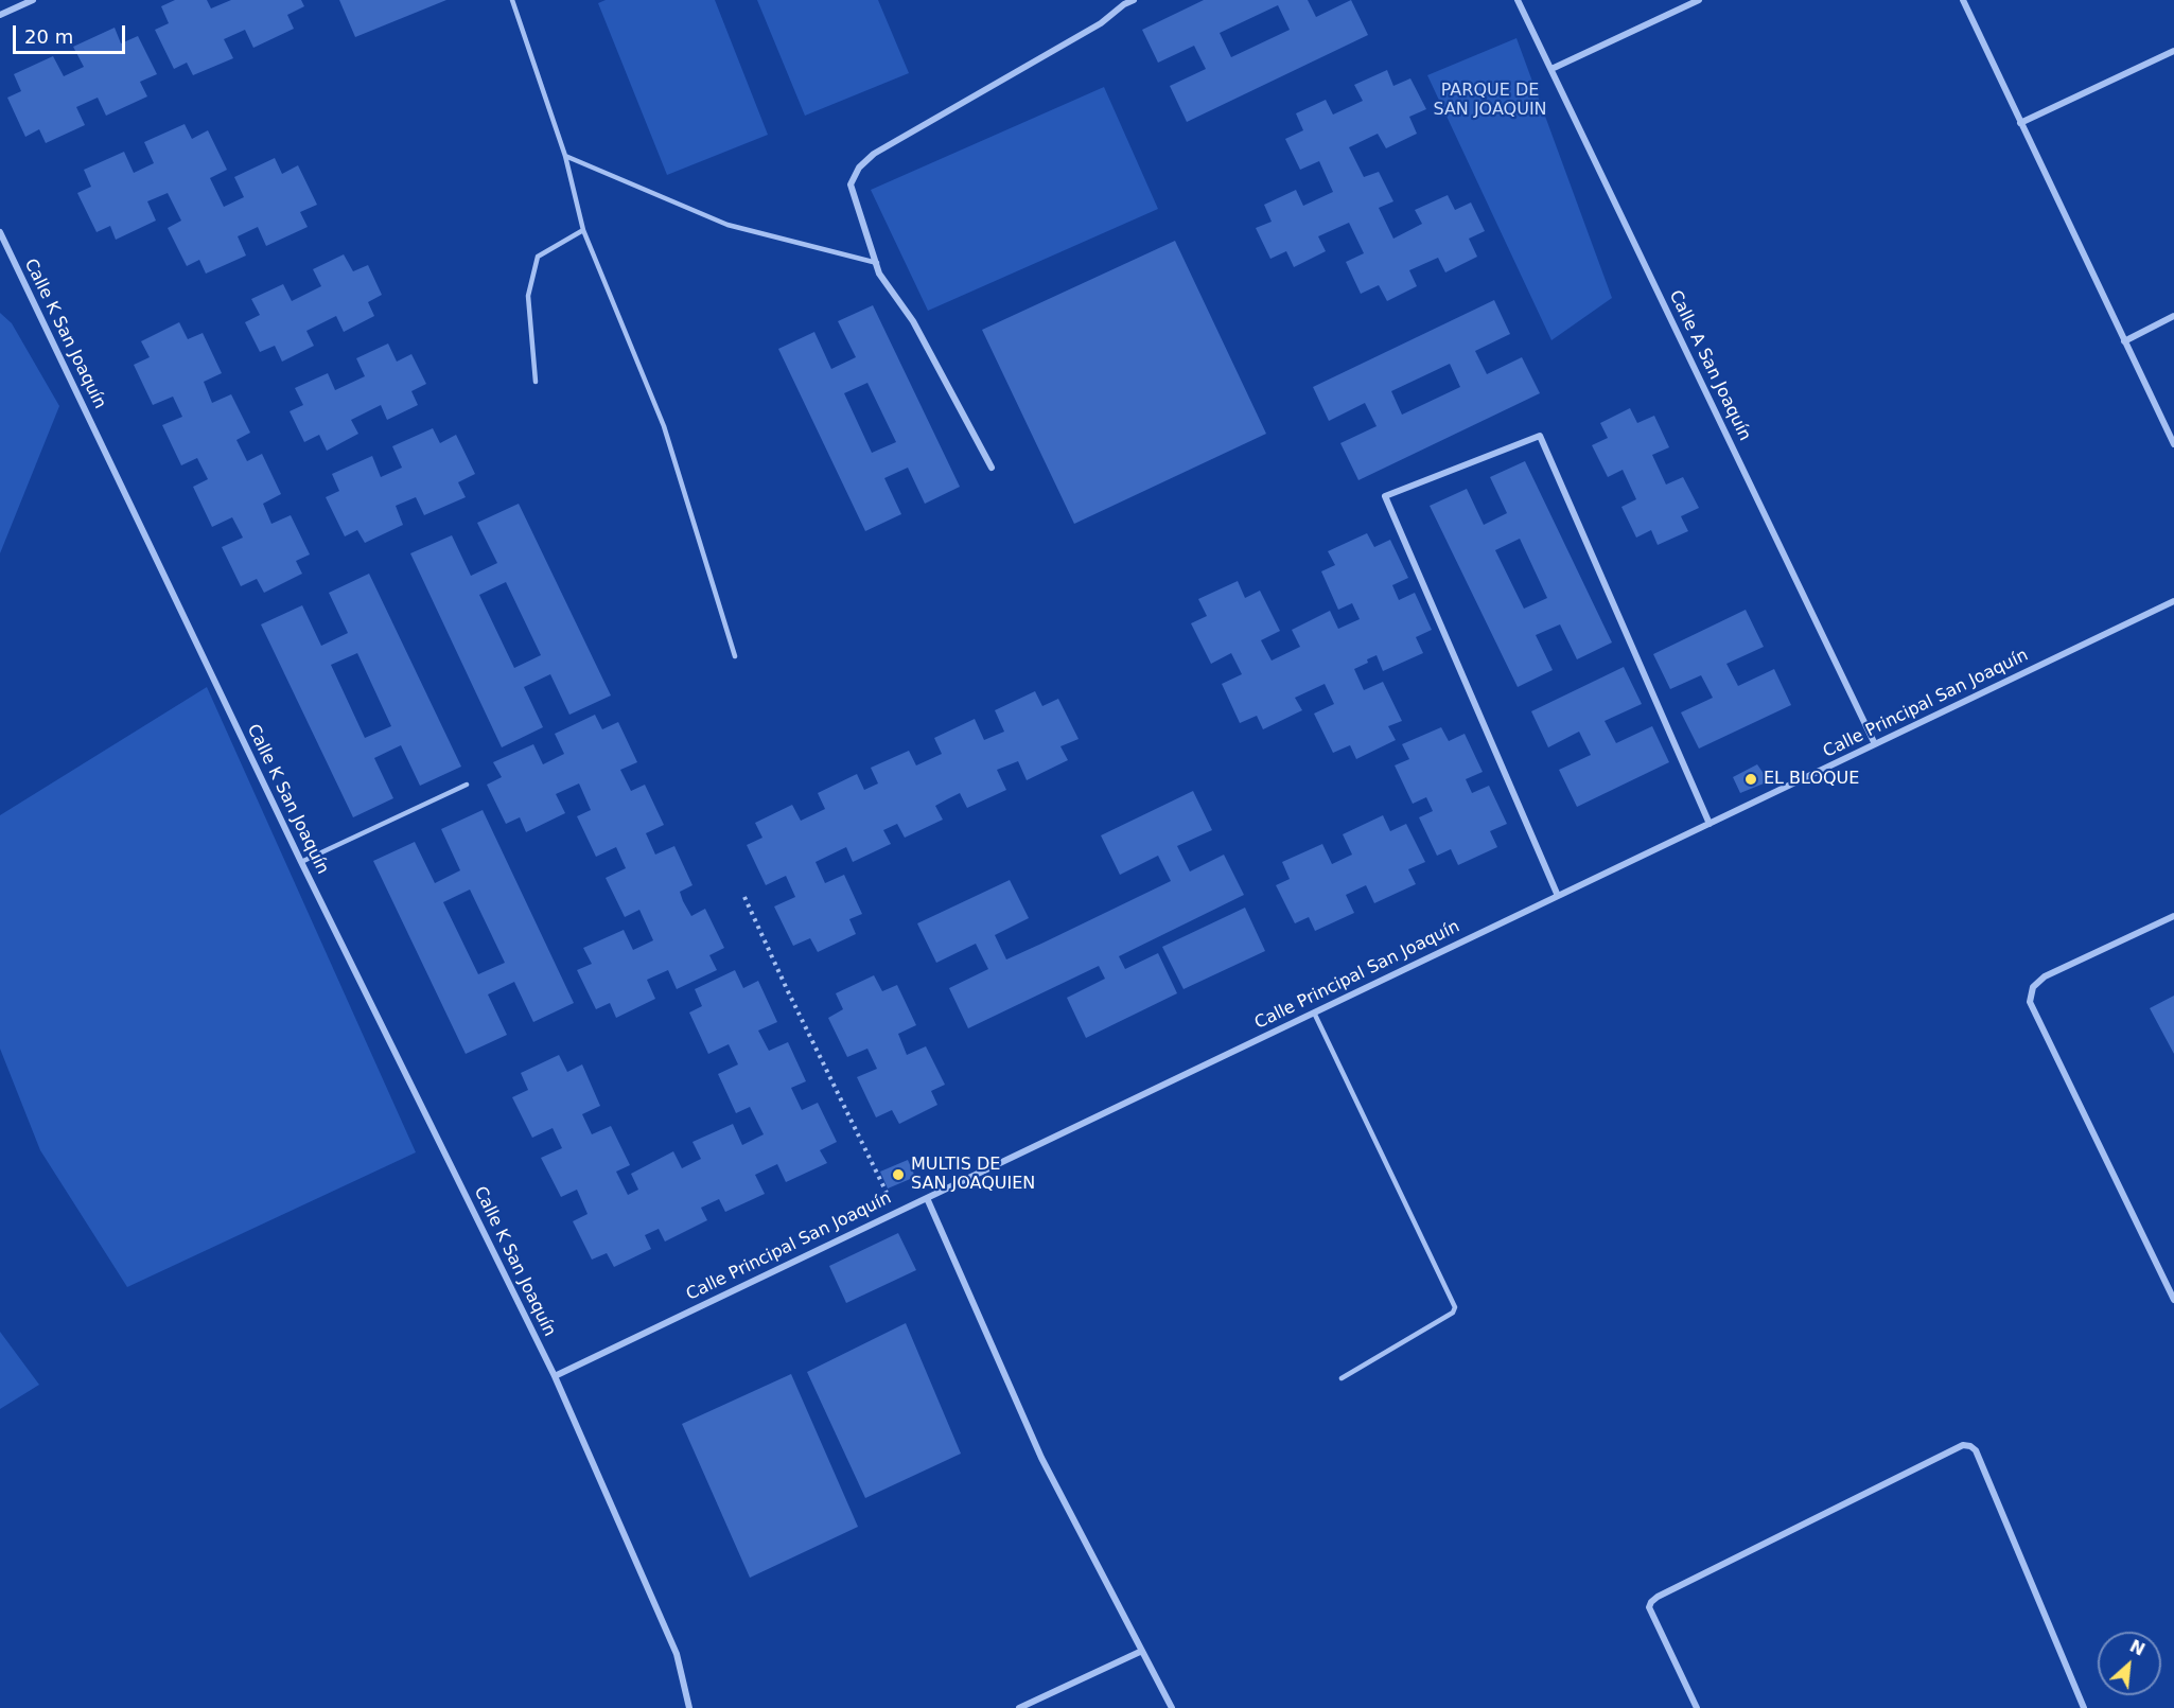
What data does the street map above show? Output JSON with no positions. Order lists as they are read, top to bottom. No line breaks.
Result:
{"streets":{"street":["Calle K San Joaquín","Calle A San Joaquín","Calle Principal San Joaquín"]},"crossings":[["Calle K San Joaquín","Calle Principal San Joaquín"],["Calle A San Joaquín","Calle Principal San Joaquín"]],"parks":["PARQUE DE SAN JOAQUIN"],"places":["EL BLOQUE","MULTIS DE SAN JOAQUIEN"],"scale_bar":"20 m","north":"top right"}
